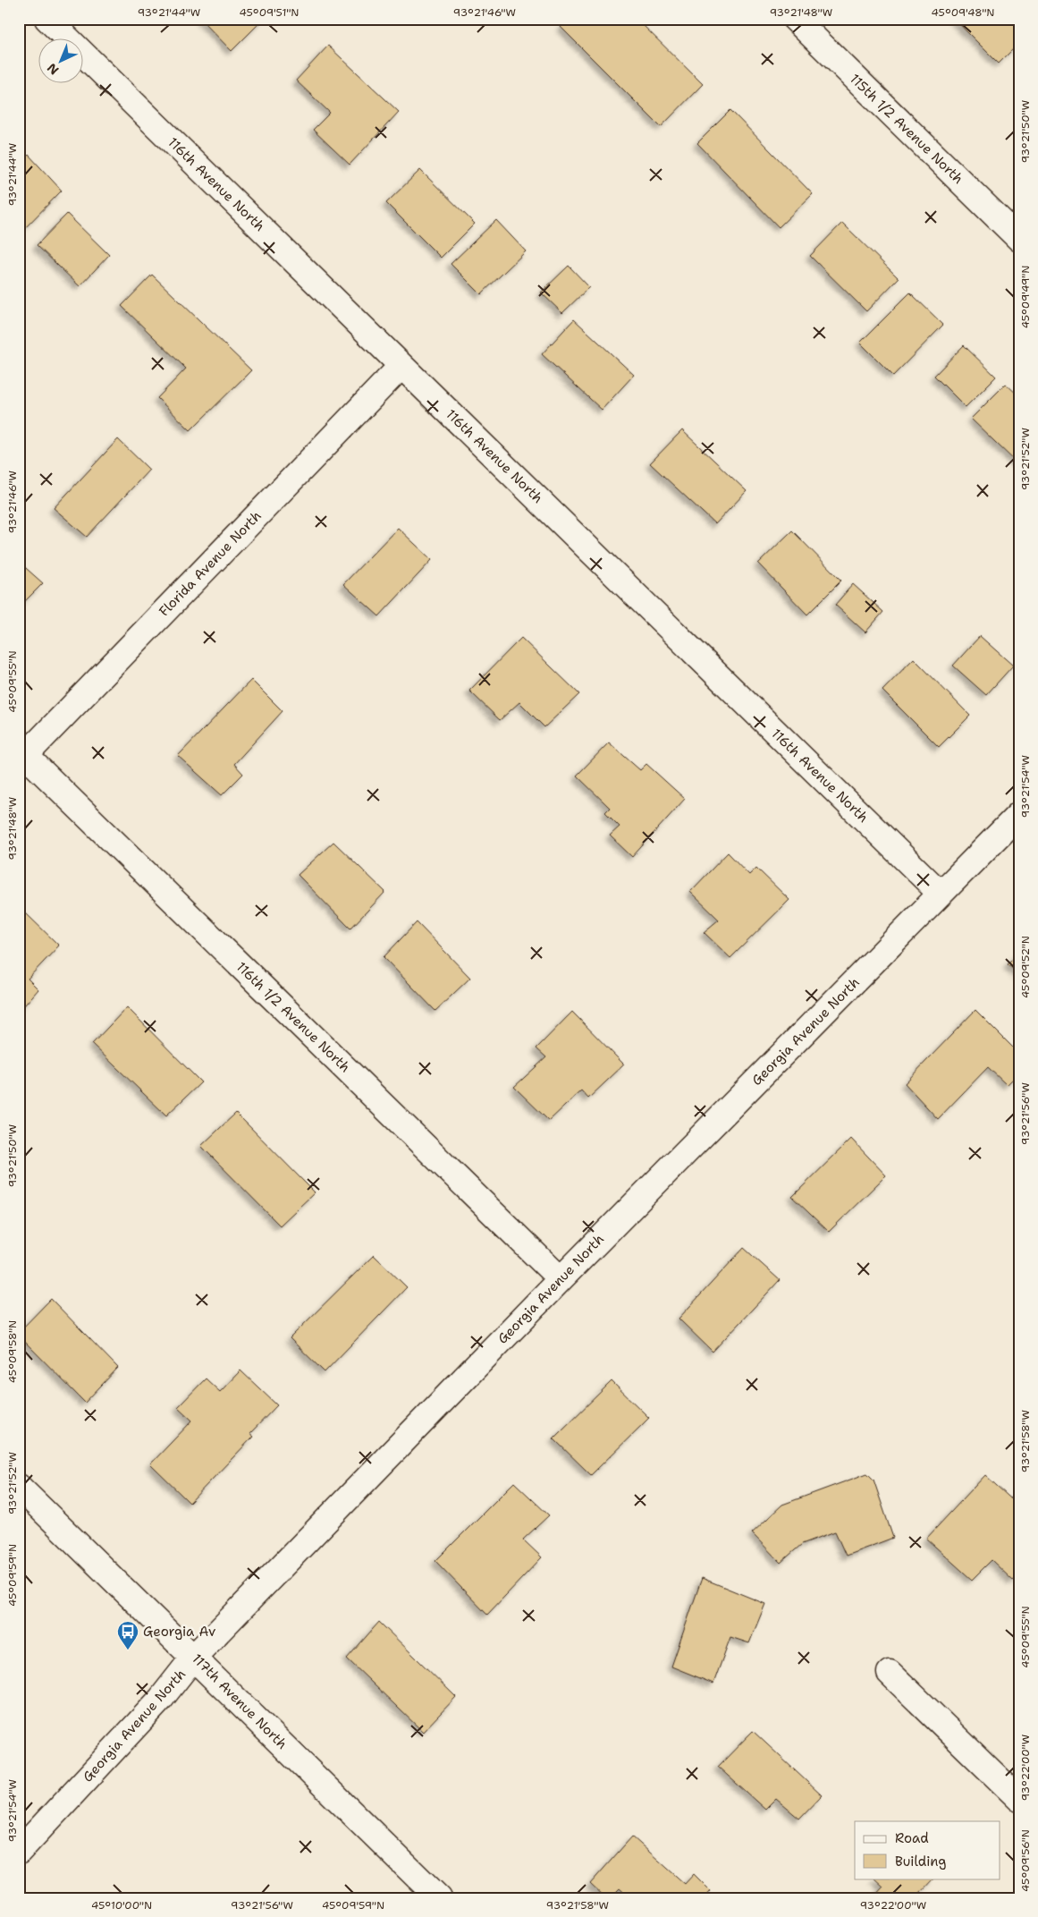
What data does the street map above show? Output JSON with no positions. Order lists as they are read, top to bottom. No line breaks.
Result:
{"streets":{"street":["115th 1/2 Avenue North","116th Avenue North","Florida Avenue North","116th 1/2 Avenue North","Georgia Avenue North","117th Avenue North"]},"crossings":[["116th Avenue North","Florida Avenue North"],["116th Avenue North","Georgia Avenue North"],["Florida Avenue North","116th 1/2 Avenue North"],["116th 1/2 Avenue North","Georgia Avenue North"],["Georgia Avenue North","117th Avenue North"]],"places":{"bus stop":["Georgia Av"]},"legend":["Road","Building"],"north":"bottom left","coordinates":["93°21'44\"W","45°09'51\"N","93°21'46\"W","93°21'48\"W","45°09'48\"N","93°21'50\"W","45°09'49\"N","93°21'52\"W","45°09'55\"N","93°21'54\"W","45°09'52\"N","93°21'56\"W","45°09'58\"N","93°21'58\"W","45°09'59\"N","93°22'00\"W","45°09'56\"N","45°10'00\"N"]}
